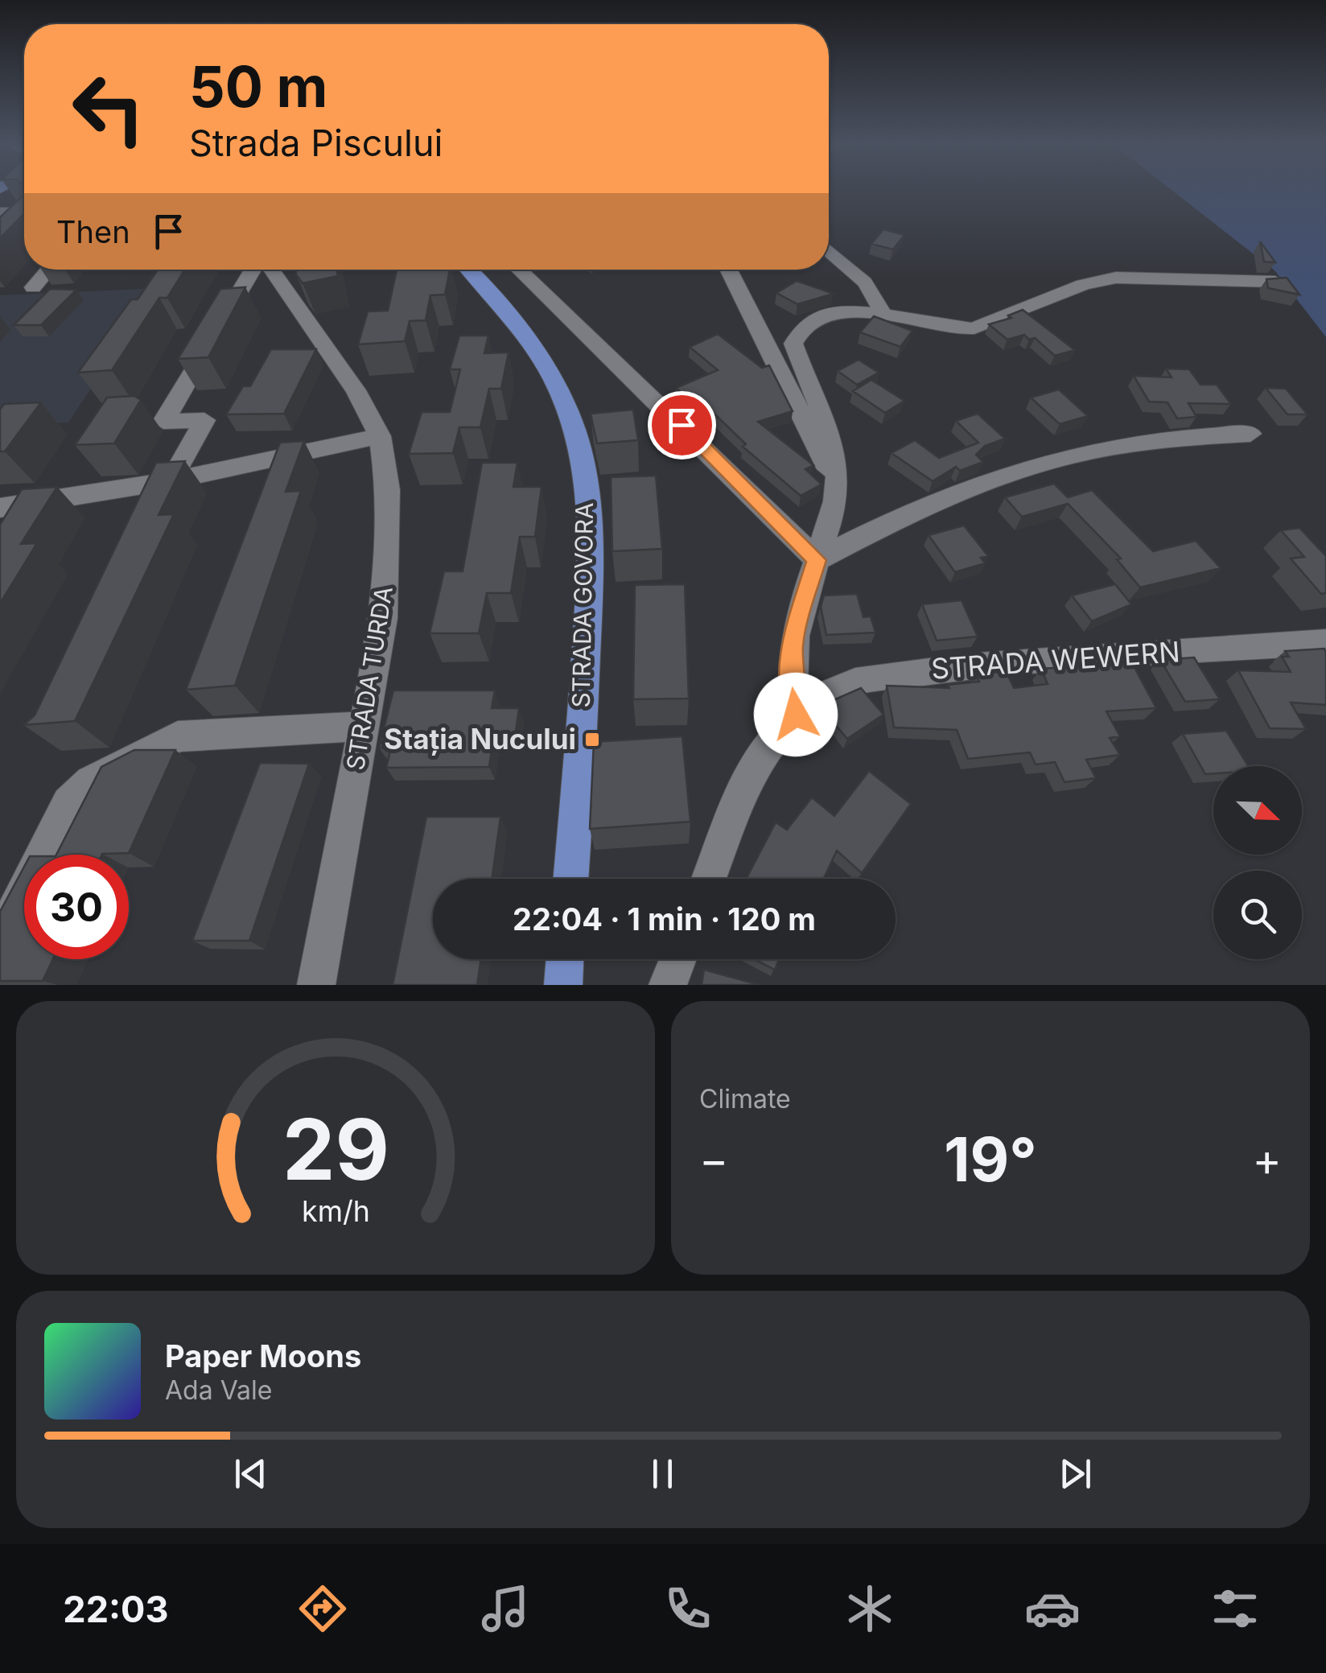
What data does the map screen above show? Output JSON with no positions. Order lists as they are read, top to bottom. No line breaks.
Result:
{"streets":{"main road":["STRADA GOVORA"],"street":["STRADA WEWERN","STRADA TURDA"]},"places":{"transit":["Stația Nucului"]},"north":"bottom right","page":{"turn":["50 m","Strada Piscului"],"then":"Then","limit":"30","trip":"22:04 · 1 min · 120 m","tile":"Climate","heat":["−","19°","+"],"song":["Paper Moons","Ada Vale"],"tabs":"22:03","gauge":["29","km/h"]}}
